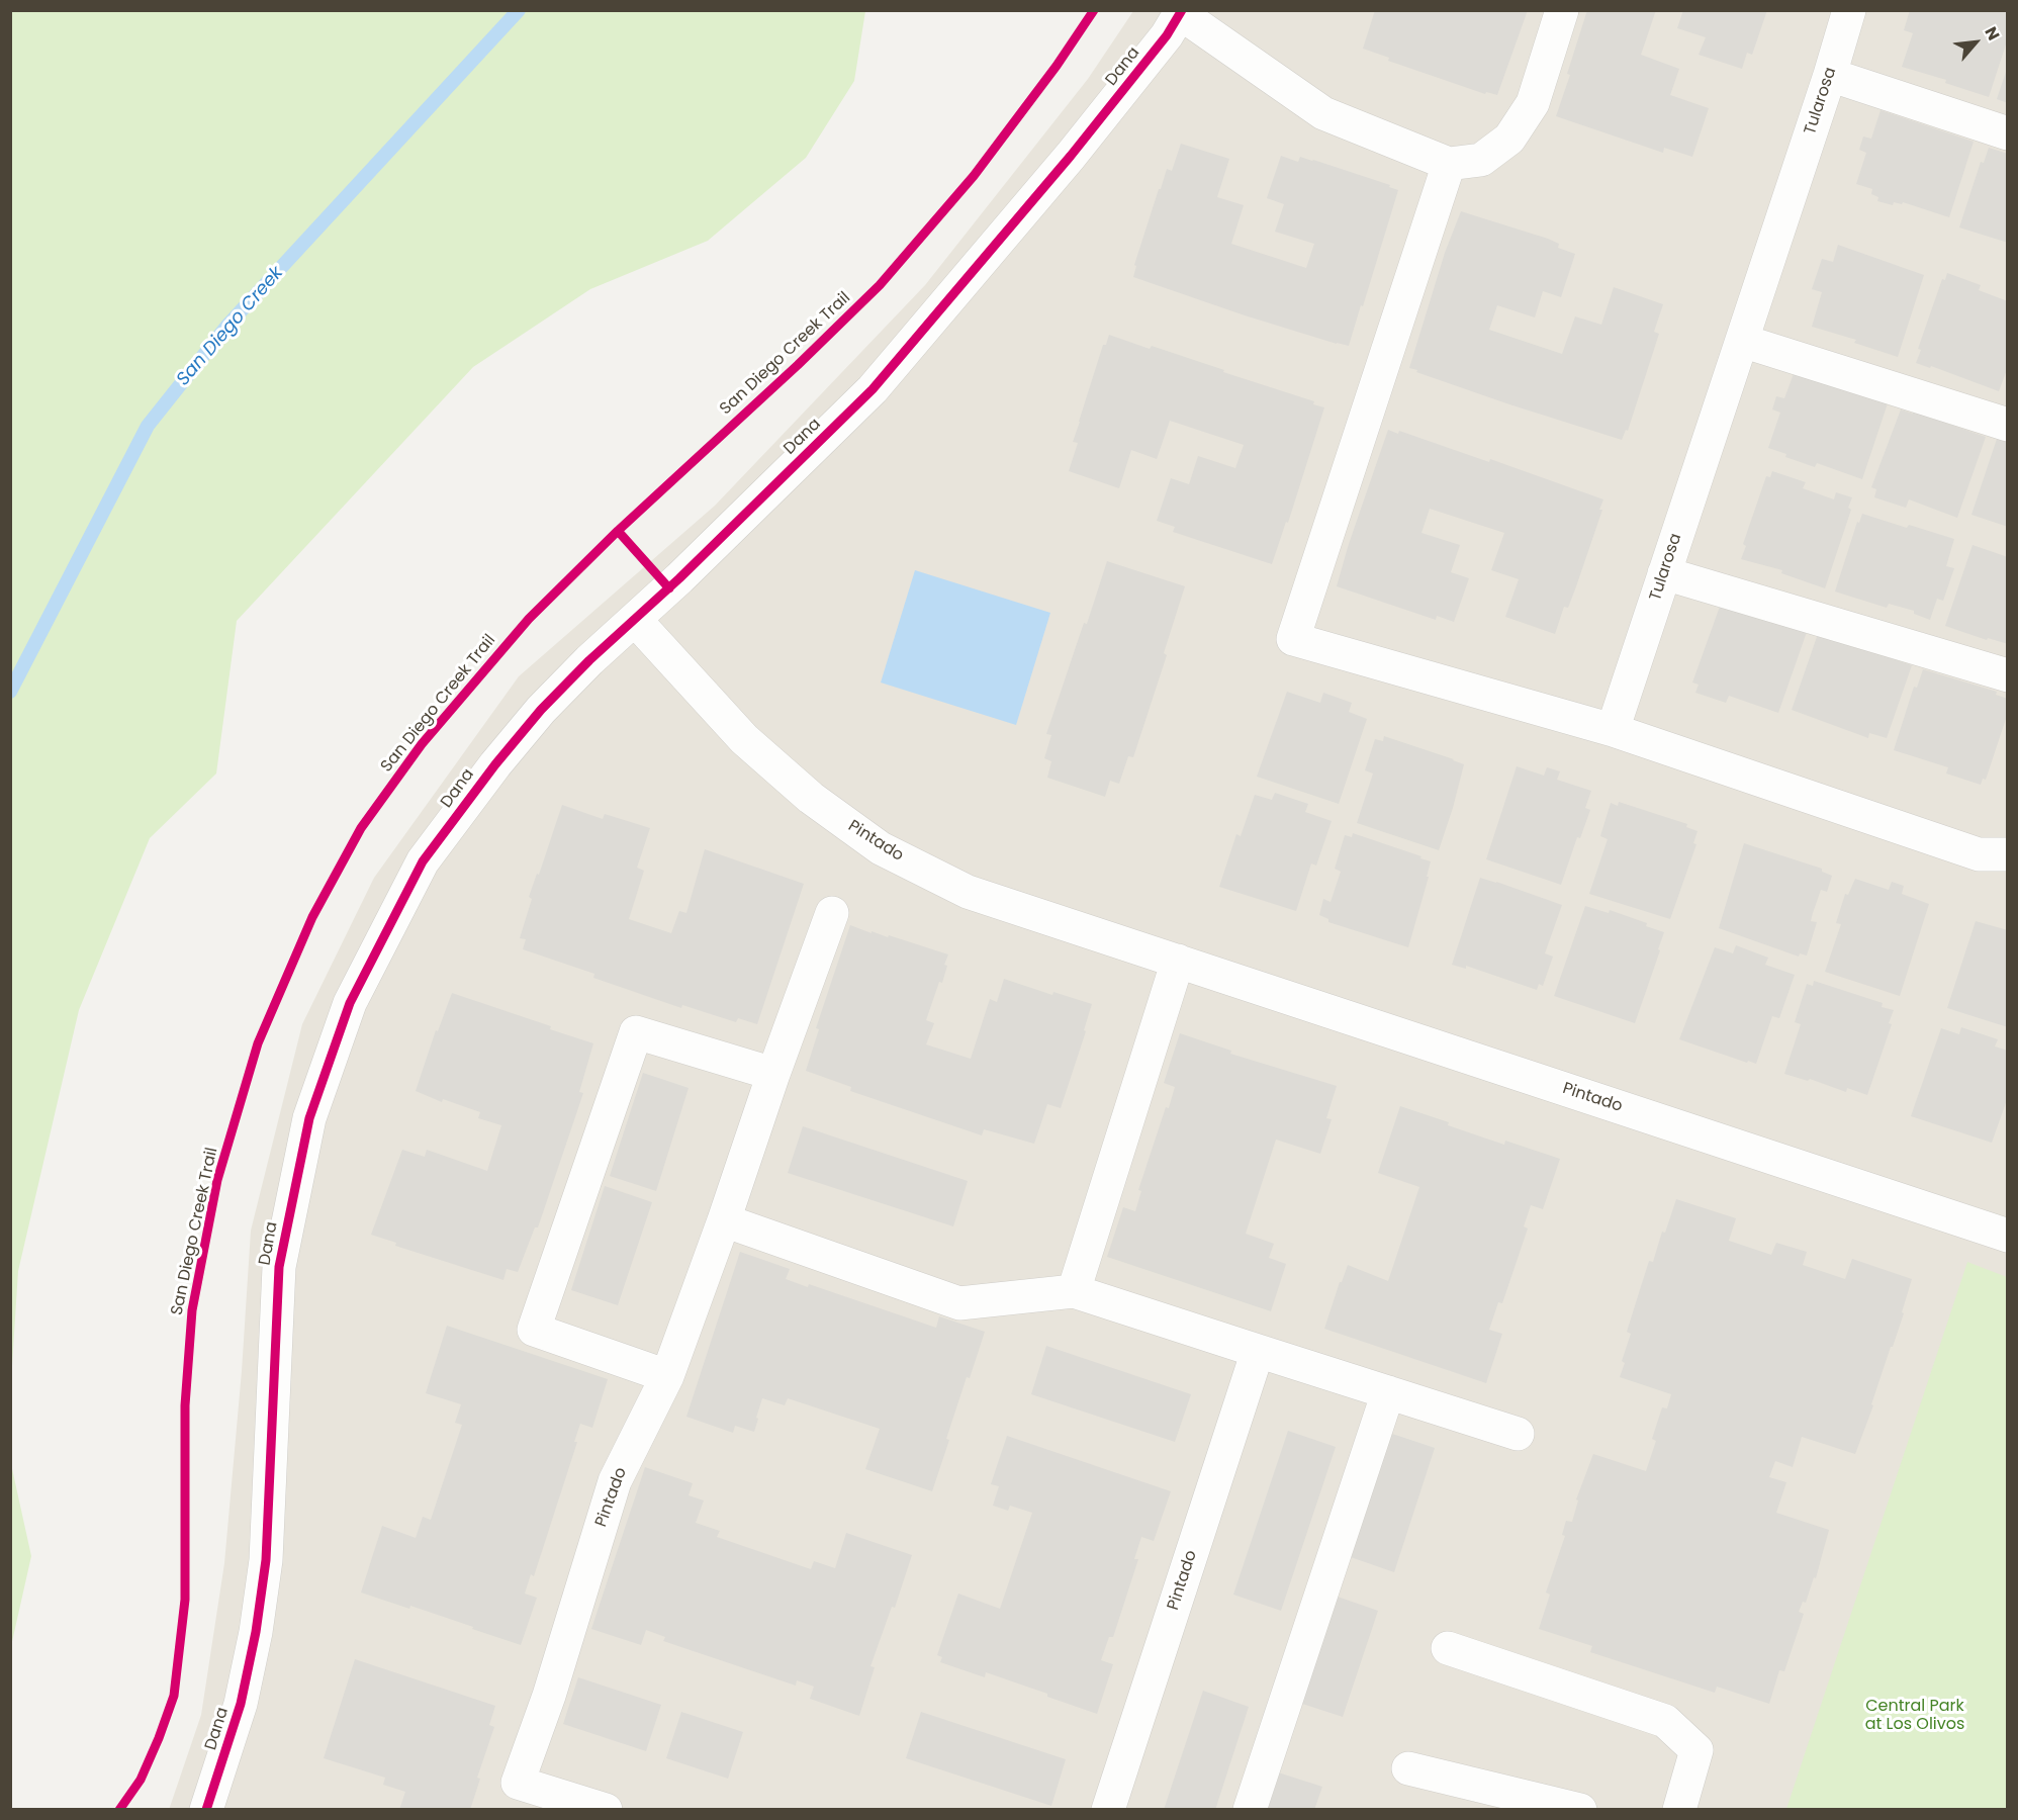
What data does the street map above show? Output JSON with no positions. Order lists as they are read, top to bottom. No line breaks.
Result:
{"streets":{"street":["Dana","Tularosa","Pintado"],"cycle path":["San Diego Creek Trail"]},"crossings":[["Dana","Pintado"]],"water":["San Diego Creek"],"parks":["Central Park at Los Olivos"],"north":"top right"}
